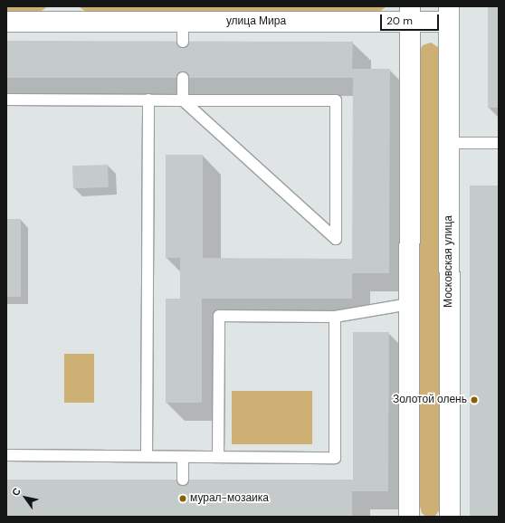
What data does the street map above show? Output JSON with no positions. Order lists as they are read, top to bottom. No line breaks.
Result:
{"streets":{"street":["улица Мира","Московская улица"]},"crossings":[["улица Мира","Московская улица"]],"places":["Золотой олень","мурал-мозаика"],"scale_bar":"20 m","north":"top left"}
